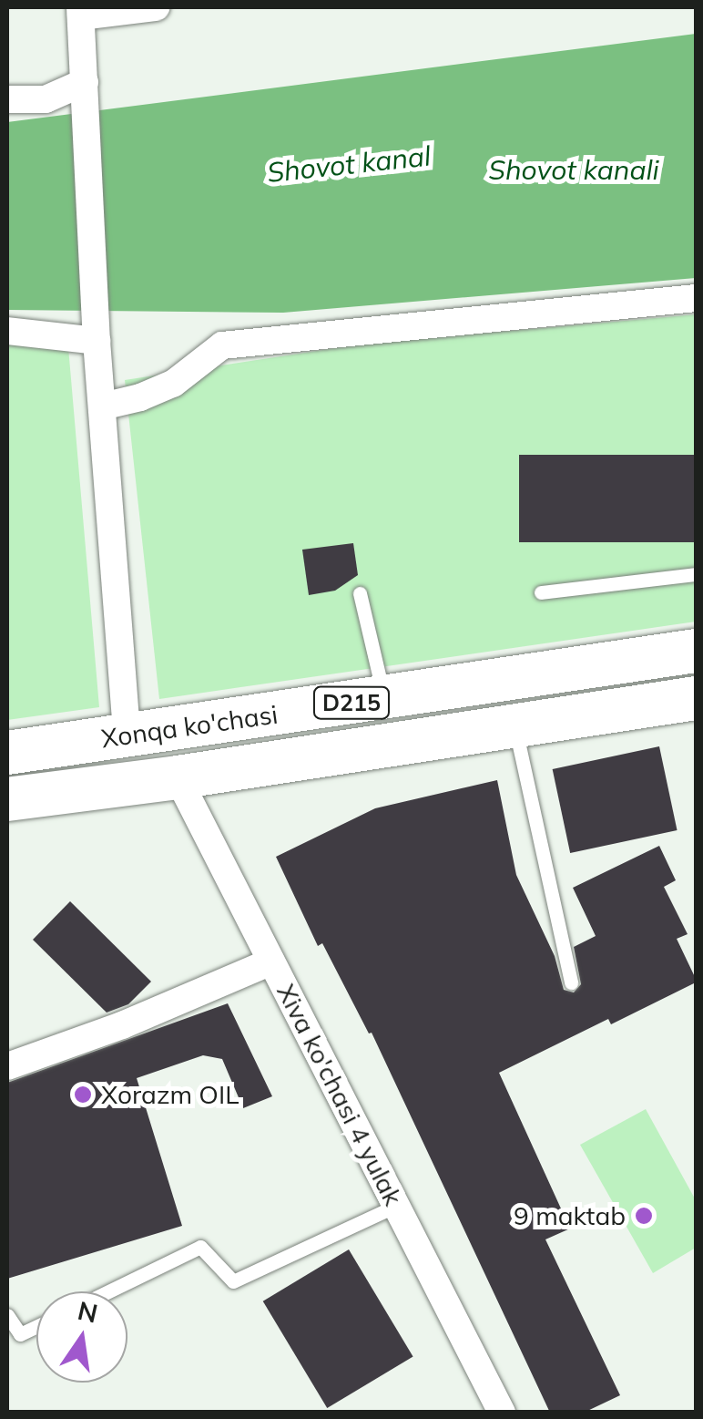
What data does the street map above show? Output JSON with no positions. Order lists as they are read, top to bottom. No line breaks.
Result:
{"streets":{"main road":["D215","Xonqa ko'chasi"],"street":["Xiva ko'chasi 4 yulak"]},"crossings":[["Xonqa ko'chasi","Xiva ko'chasi 4 yulak"]],"water":["Shovot kanal","Shovot kanali"],"places":["Xorazm OIL","9 maktab"],"north":"top"}
